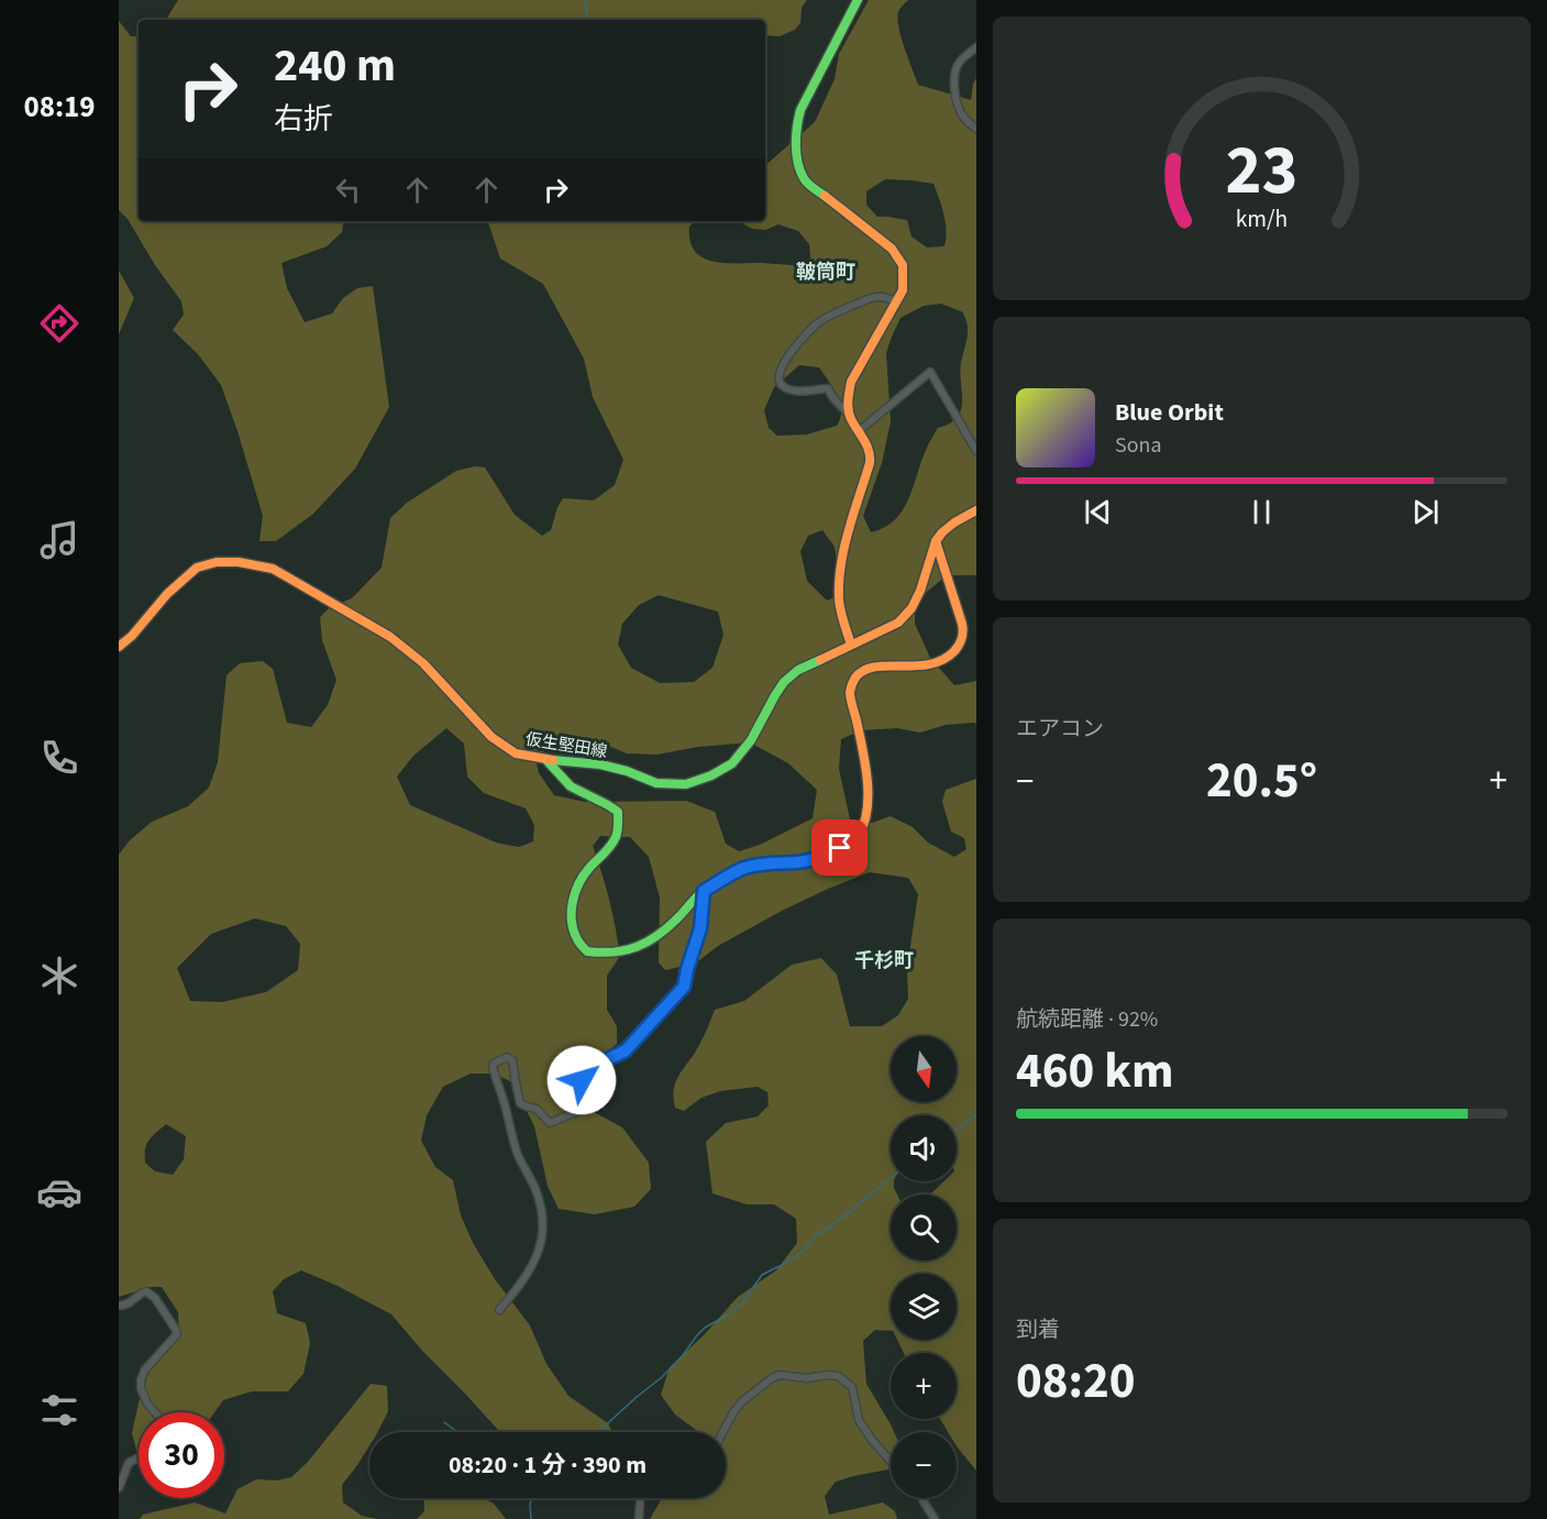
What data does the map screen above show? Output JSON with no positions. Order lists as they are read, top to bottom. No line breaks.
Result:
{"streets":{"street":["仮生堅田線"]},"districts":["鞁筒町","千杉町"],"north":"bottom","page":{"tabs":"08:19","turn":["240 m","右折"],"song":["Blue Orbit","Sona"],"tile":["エアコン",["航続距離 · 92%","460 km"],["到着","08:20"]],"heat":["−","20.5°","+"],"map_buttons":["+","−"],"limit":"30","trip":"08:20 · 1 分 · 390 m","gauge":["23","km/h"]}}
